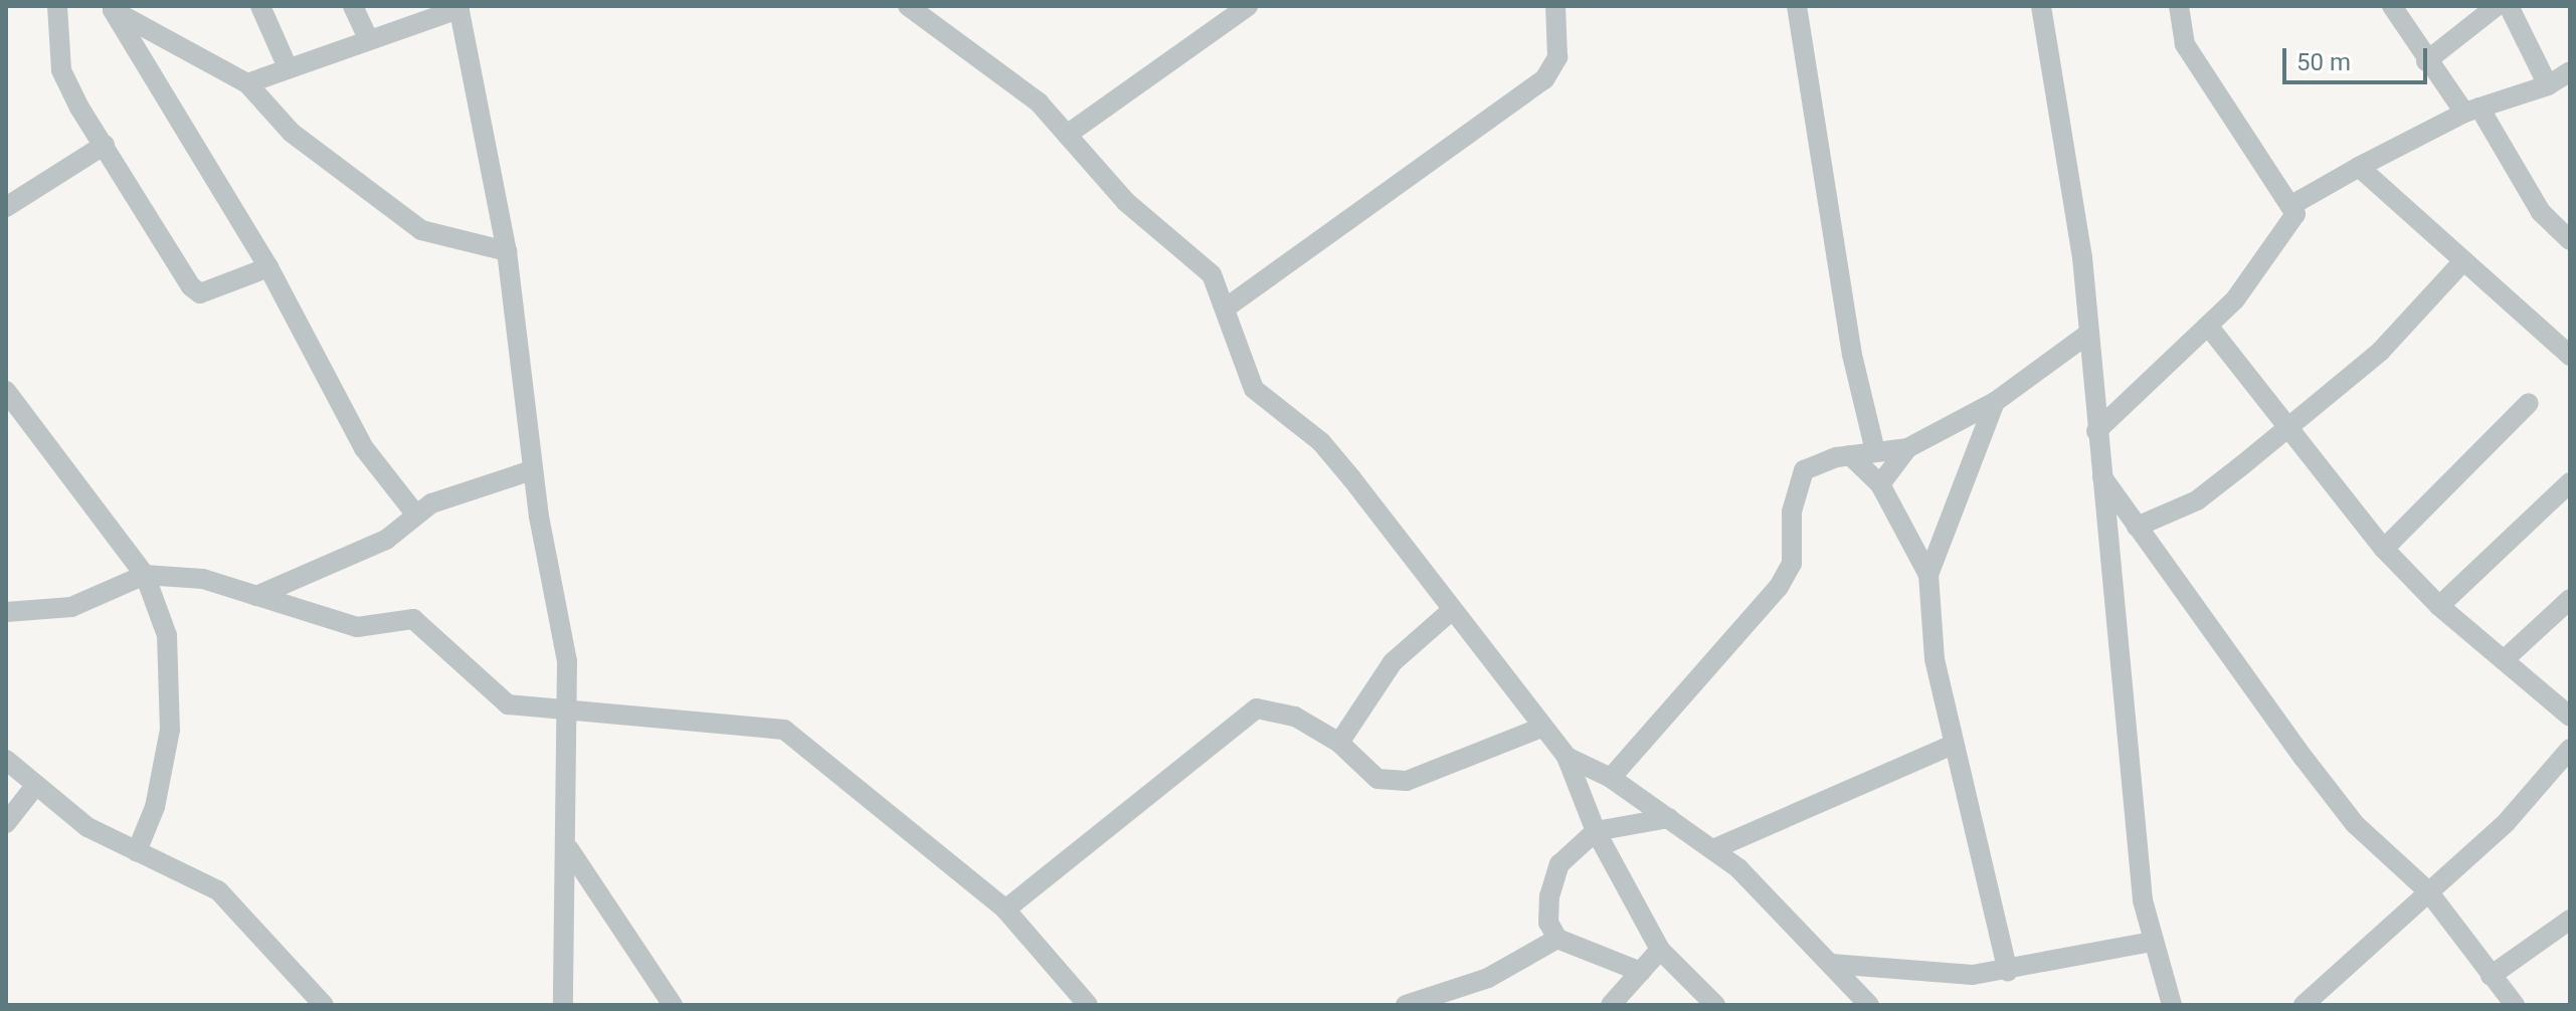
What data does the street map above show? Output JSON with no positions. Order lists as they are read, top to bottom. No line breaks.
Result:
{"scale_bar":"50 m"}
